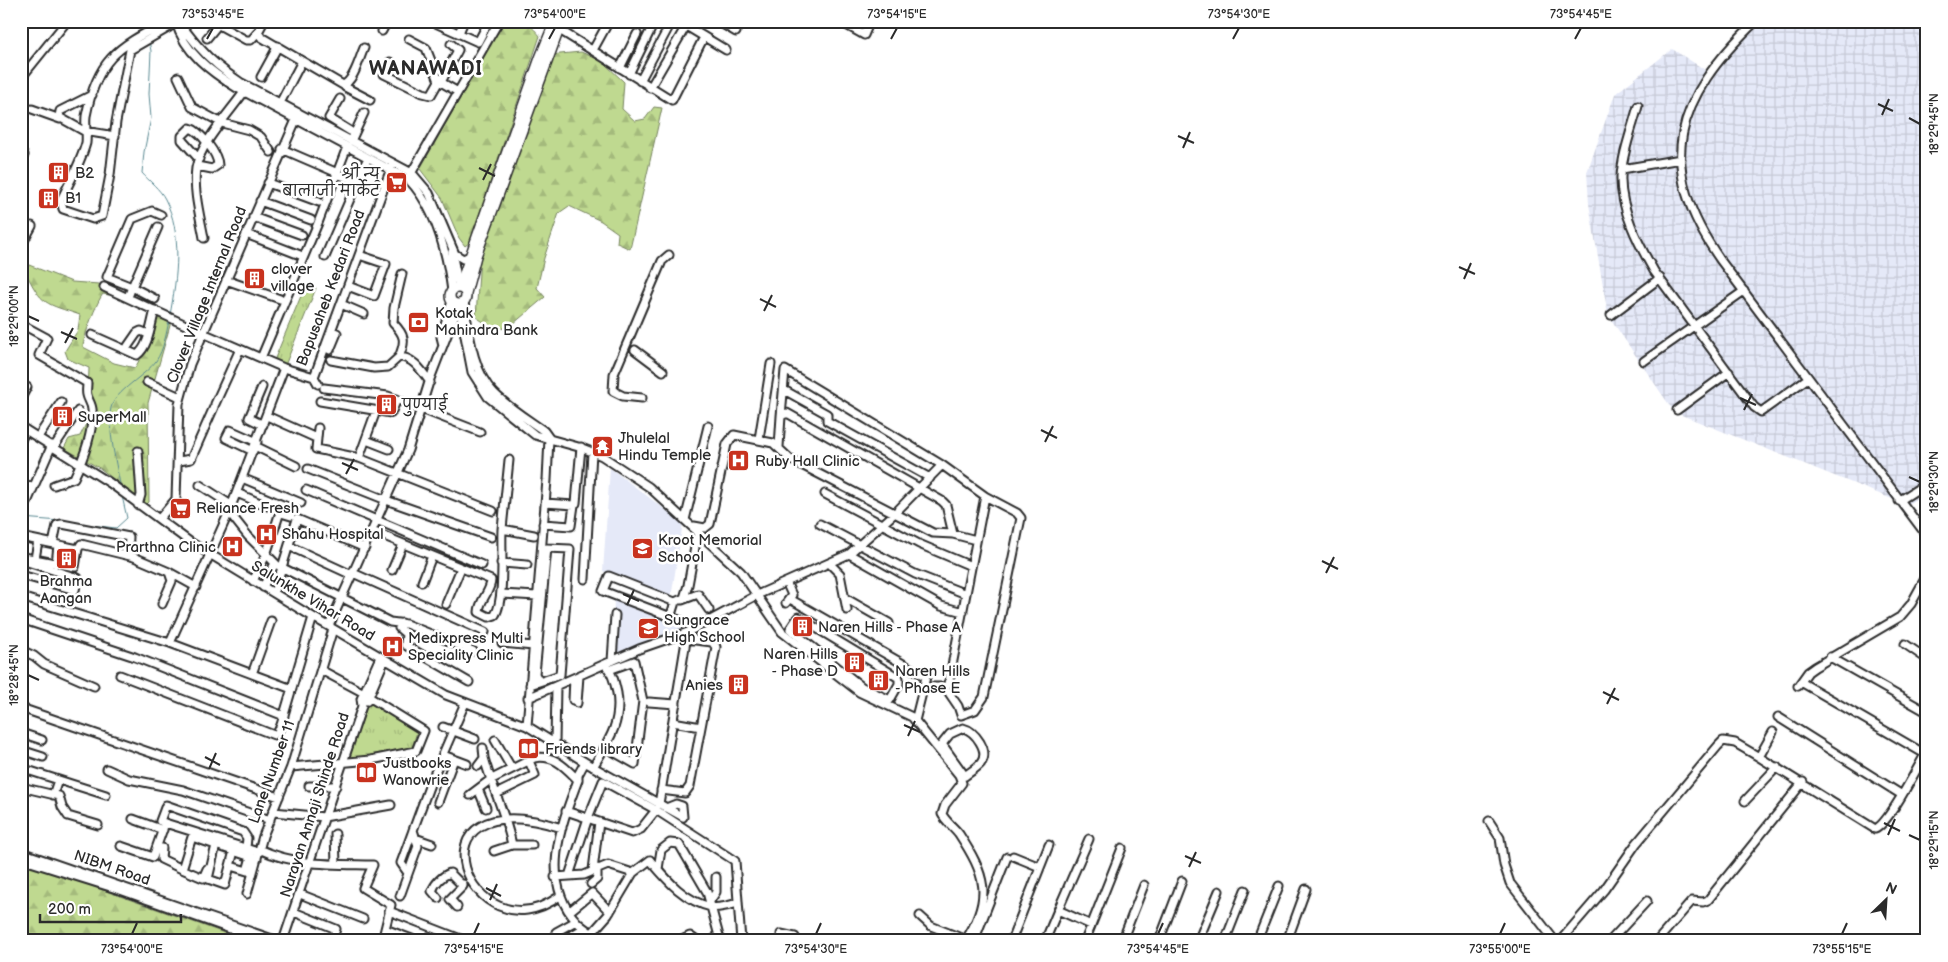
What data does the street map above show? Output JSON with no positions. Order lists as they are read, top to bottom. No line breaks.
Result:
{"streets":{"street":["Bapusaheb Kedari Road","Clover Village Internal Road","Salunkhe Vihar Road","Lane Number 11","Narayan Annaji Shinde Road","NIBM Road"]},"crossings":[["Bapusaheb Kedari Road","Salunkhe Vihar Road"],["Clover Village Internal Road","Salunkhe Vihar Road"],["Salunkhe Vihar Road","Lane Number 11"],["Salunkhe Vihar Road","Narayan Annaji Shinde Road"]],"districts":["WANAWADI"],"places":{"building":["B2","B1","clover village","पुण्याई","SuperMall","Brahma Aangan","Naren Hills - Phase A","Naren Hills - Phase D","Naren Hills - Phase E","Anies"],"supermarket":["श्री न्यू बालाजी मार्केट","Reliance Fresh"],"bank":["Kotak Mahindra Bank"],"temple":["Jhulelal Hindu Temple"],"hospital":["Ruby Hall Clinic","Shahu Hospital","Prarthna Clinic","Medixpress Multi Speciality Clinic"],"school or university":["Kroot Memorial School","Sungrace High School"],"library":["Friends library","Justbooks Wanowrie"]},"scale_bar":"200 m","north":"top right","coordinates":["73°53'45\"E","73°54'00\"E","73°54'15\"E","73°54'30\"E","73°54'45\"E","18°29'45\"N","18°29'00\"N","18°29'30\"N","18°28'45\"N","18°29'15\"N","73°55'00\"E","73°55'15\"E"]}
